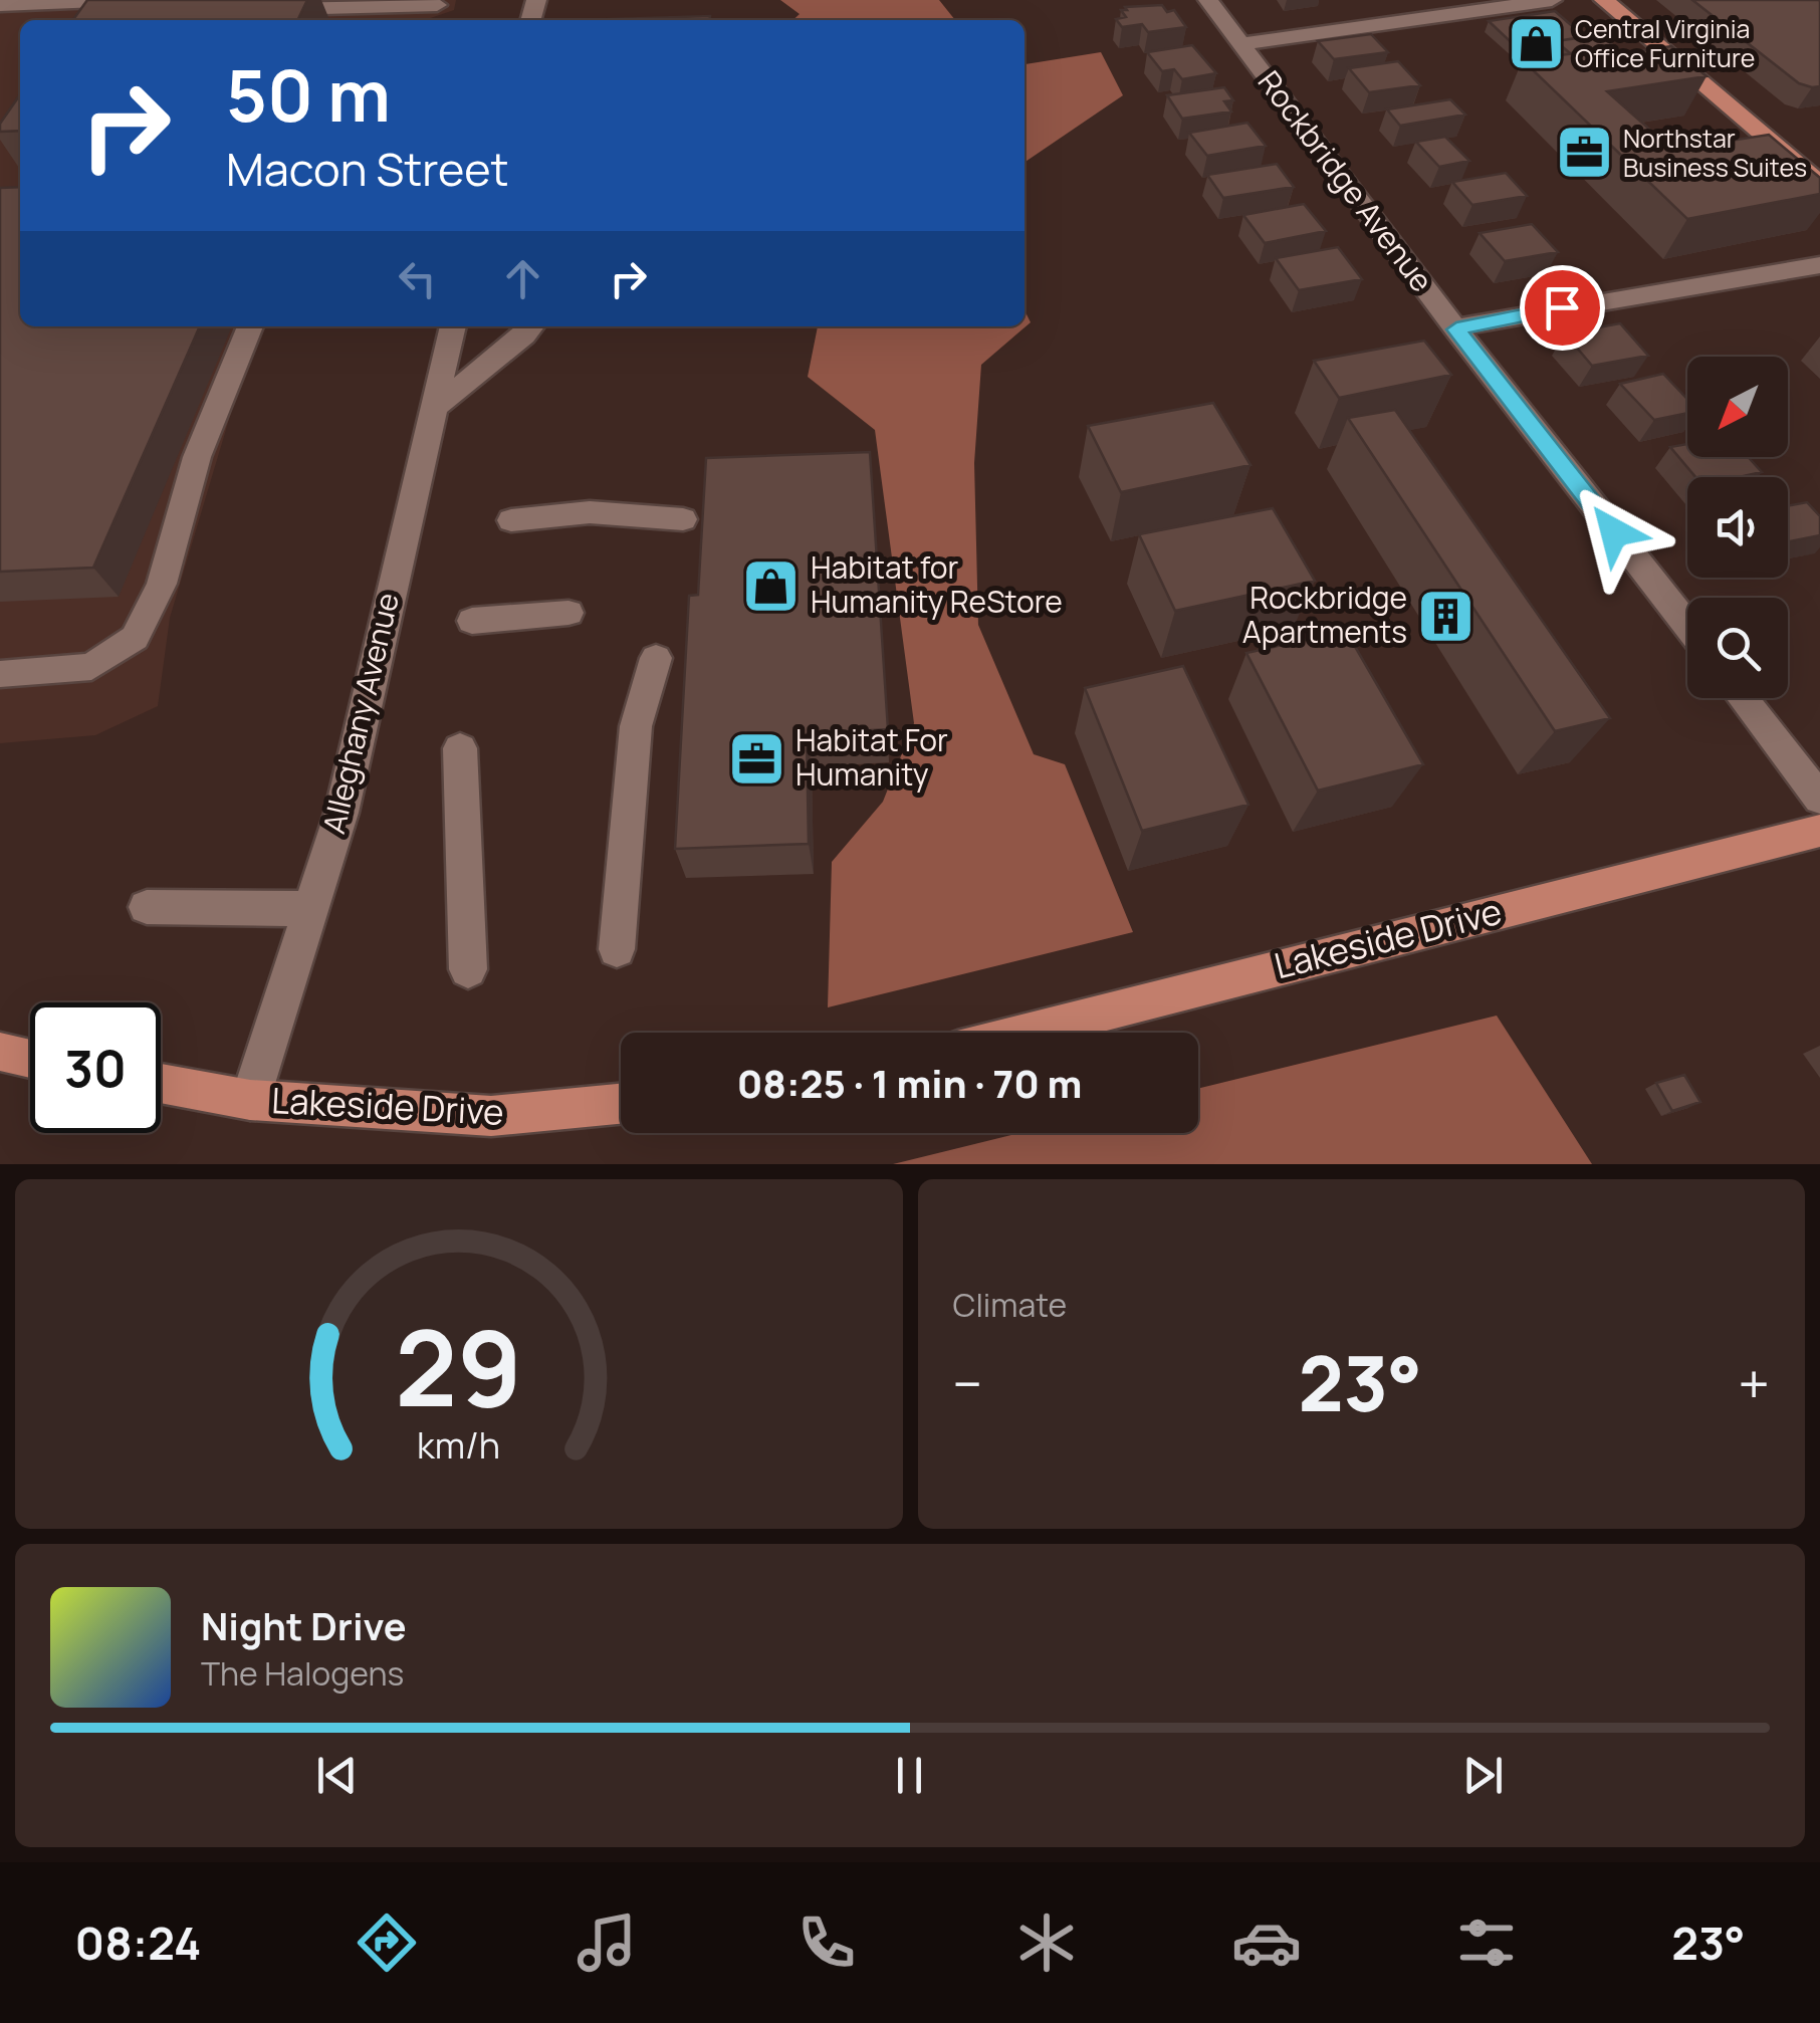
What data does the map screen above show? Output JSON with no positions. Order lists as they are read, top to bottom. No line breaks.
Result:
{"streets":{"main road":["Lakeside Drive"],"street":["Rockbridge Avenue","Alleghany Avenue"]},"crossings":[["Alleghany Avenue","Lakeside Drive"]],"places":{"shop":["Central Virginia Office Furniture","Habitat for Humanity ReStore"],"office":["Northstar Business Suites","Habitat For Humanity"],"building":["Rockbridge Apartments"]},"north":"bottom left","page":{"turn":["50 m","Macon Street"],"limit":"30","trip":"08:25 · 1 min · 70 m","tile":"Climate","heat":["−","23°","+"],"song":["Night Drive","The Halogens"],"tabs":["08:24","23°"],"gauge":["29","km/h"]}}
